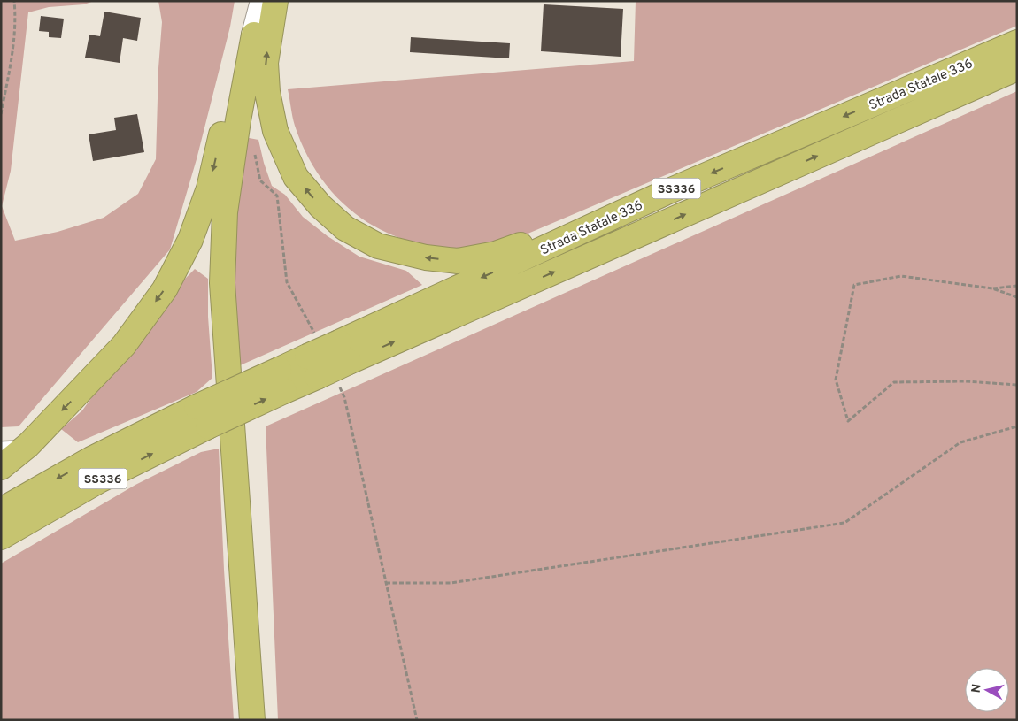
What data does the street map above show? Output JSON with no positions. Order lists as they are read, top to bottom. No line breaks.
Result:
{"streets":{"highway":["Strada Statale 336","SS336"]},"crossings":[["Strada Statale 336","SS336"]],"north":"left"}
